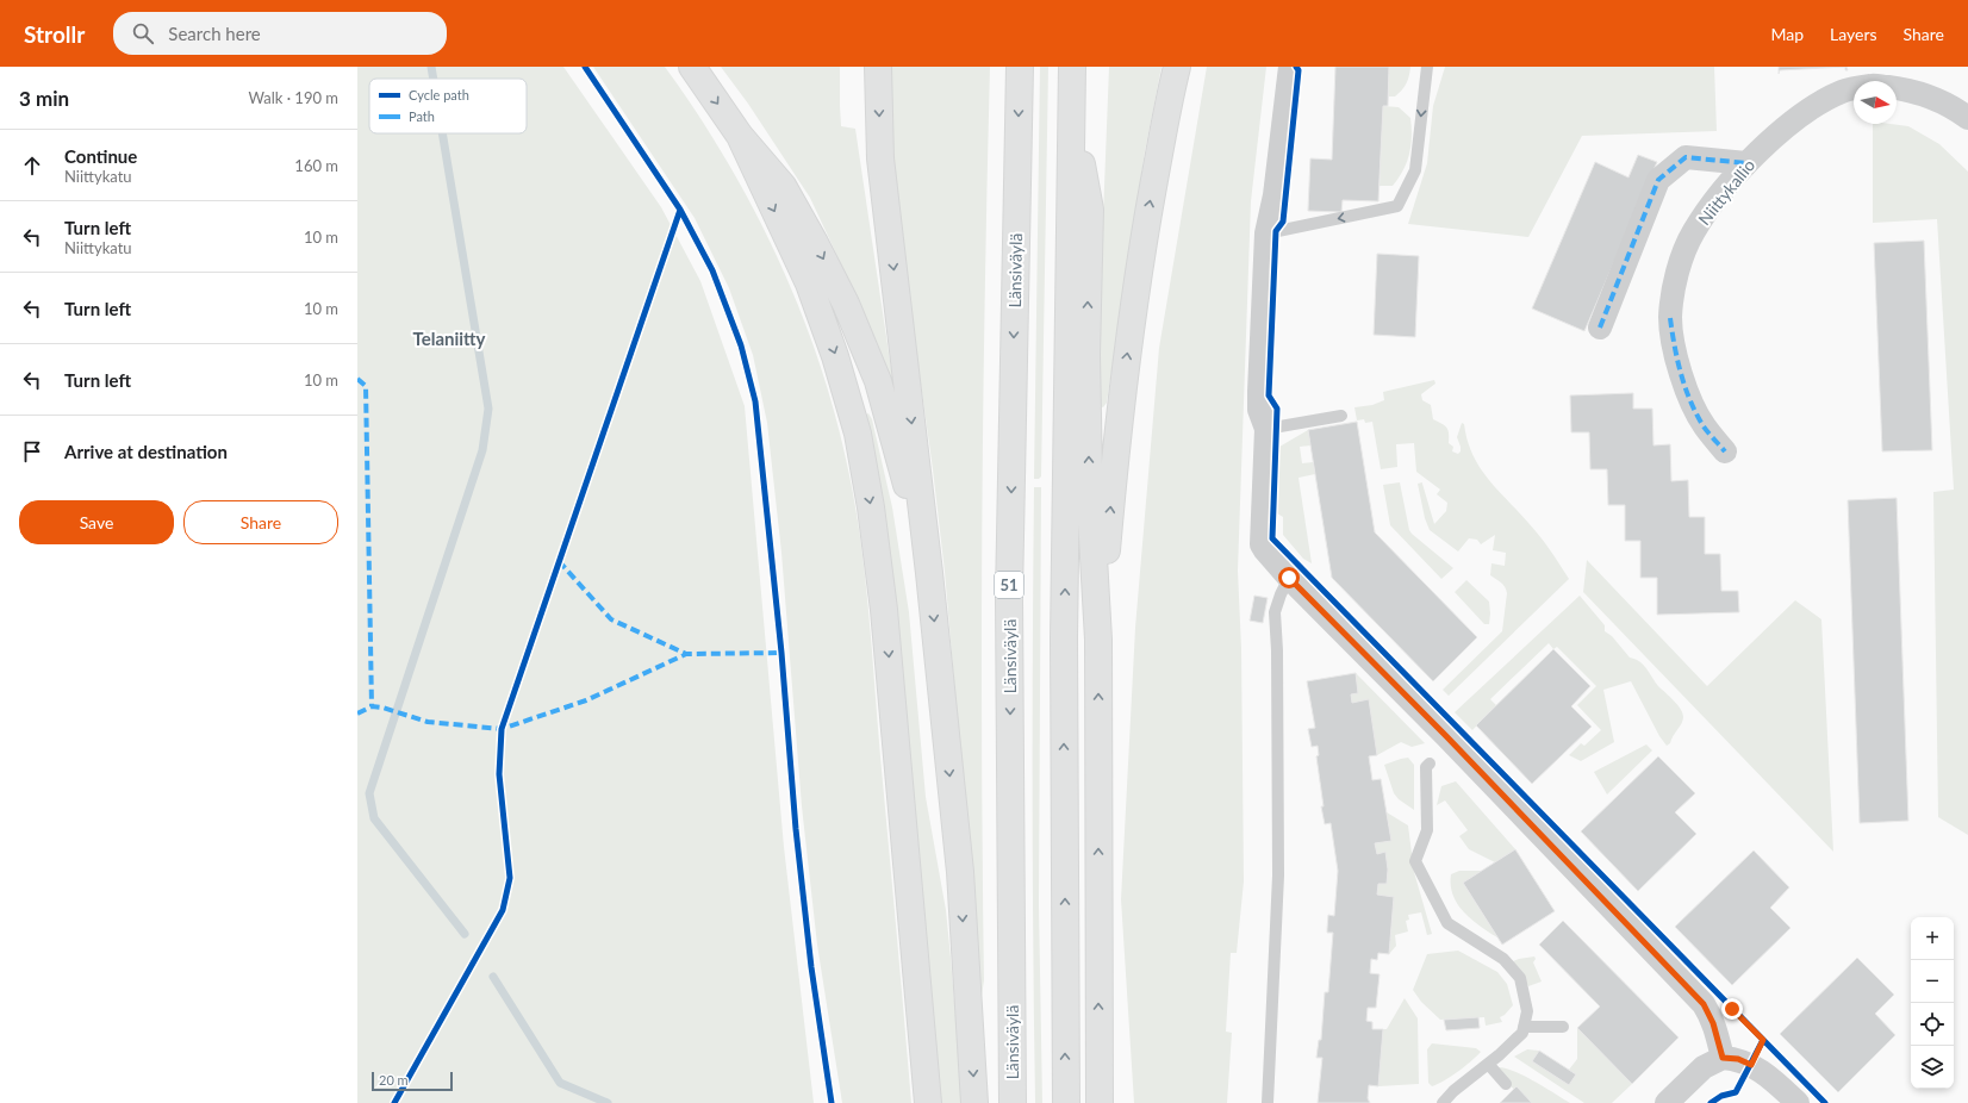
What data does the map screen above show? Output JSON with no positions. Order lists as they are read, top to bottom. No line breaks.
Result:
{"streets":{"highway":["Länsiväylä","51"],"street":["Niittykallio"]},"districts":["Telaniitty"],"legend":["Cycle path","Path"],"scale_bar":"20 m","north":"right","page":{"header":"Strollr","search":"Search here","nav":["Map","Layers","Share"],"heading":["3 min","Walk · 190 m"],"list":[["Continue","Niittykatu","160 m"],["Turn left","Niittykatu","10 m"],["Turn left","10 m"],["Turn left","10 m"],"Arrive at destination"],"buttons":["Save","Share"],"map_buttons":["+","−"],"scale":"20 m"}}
